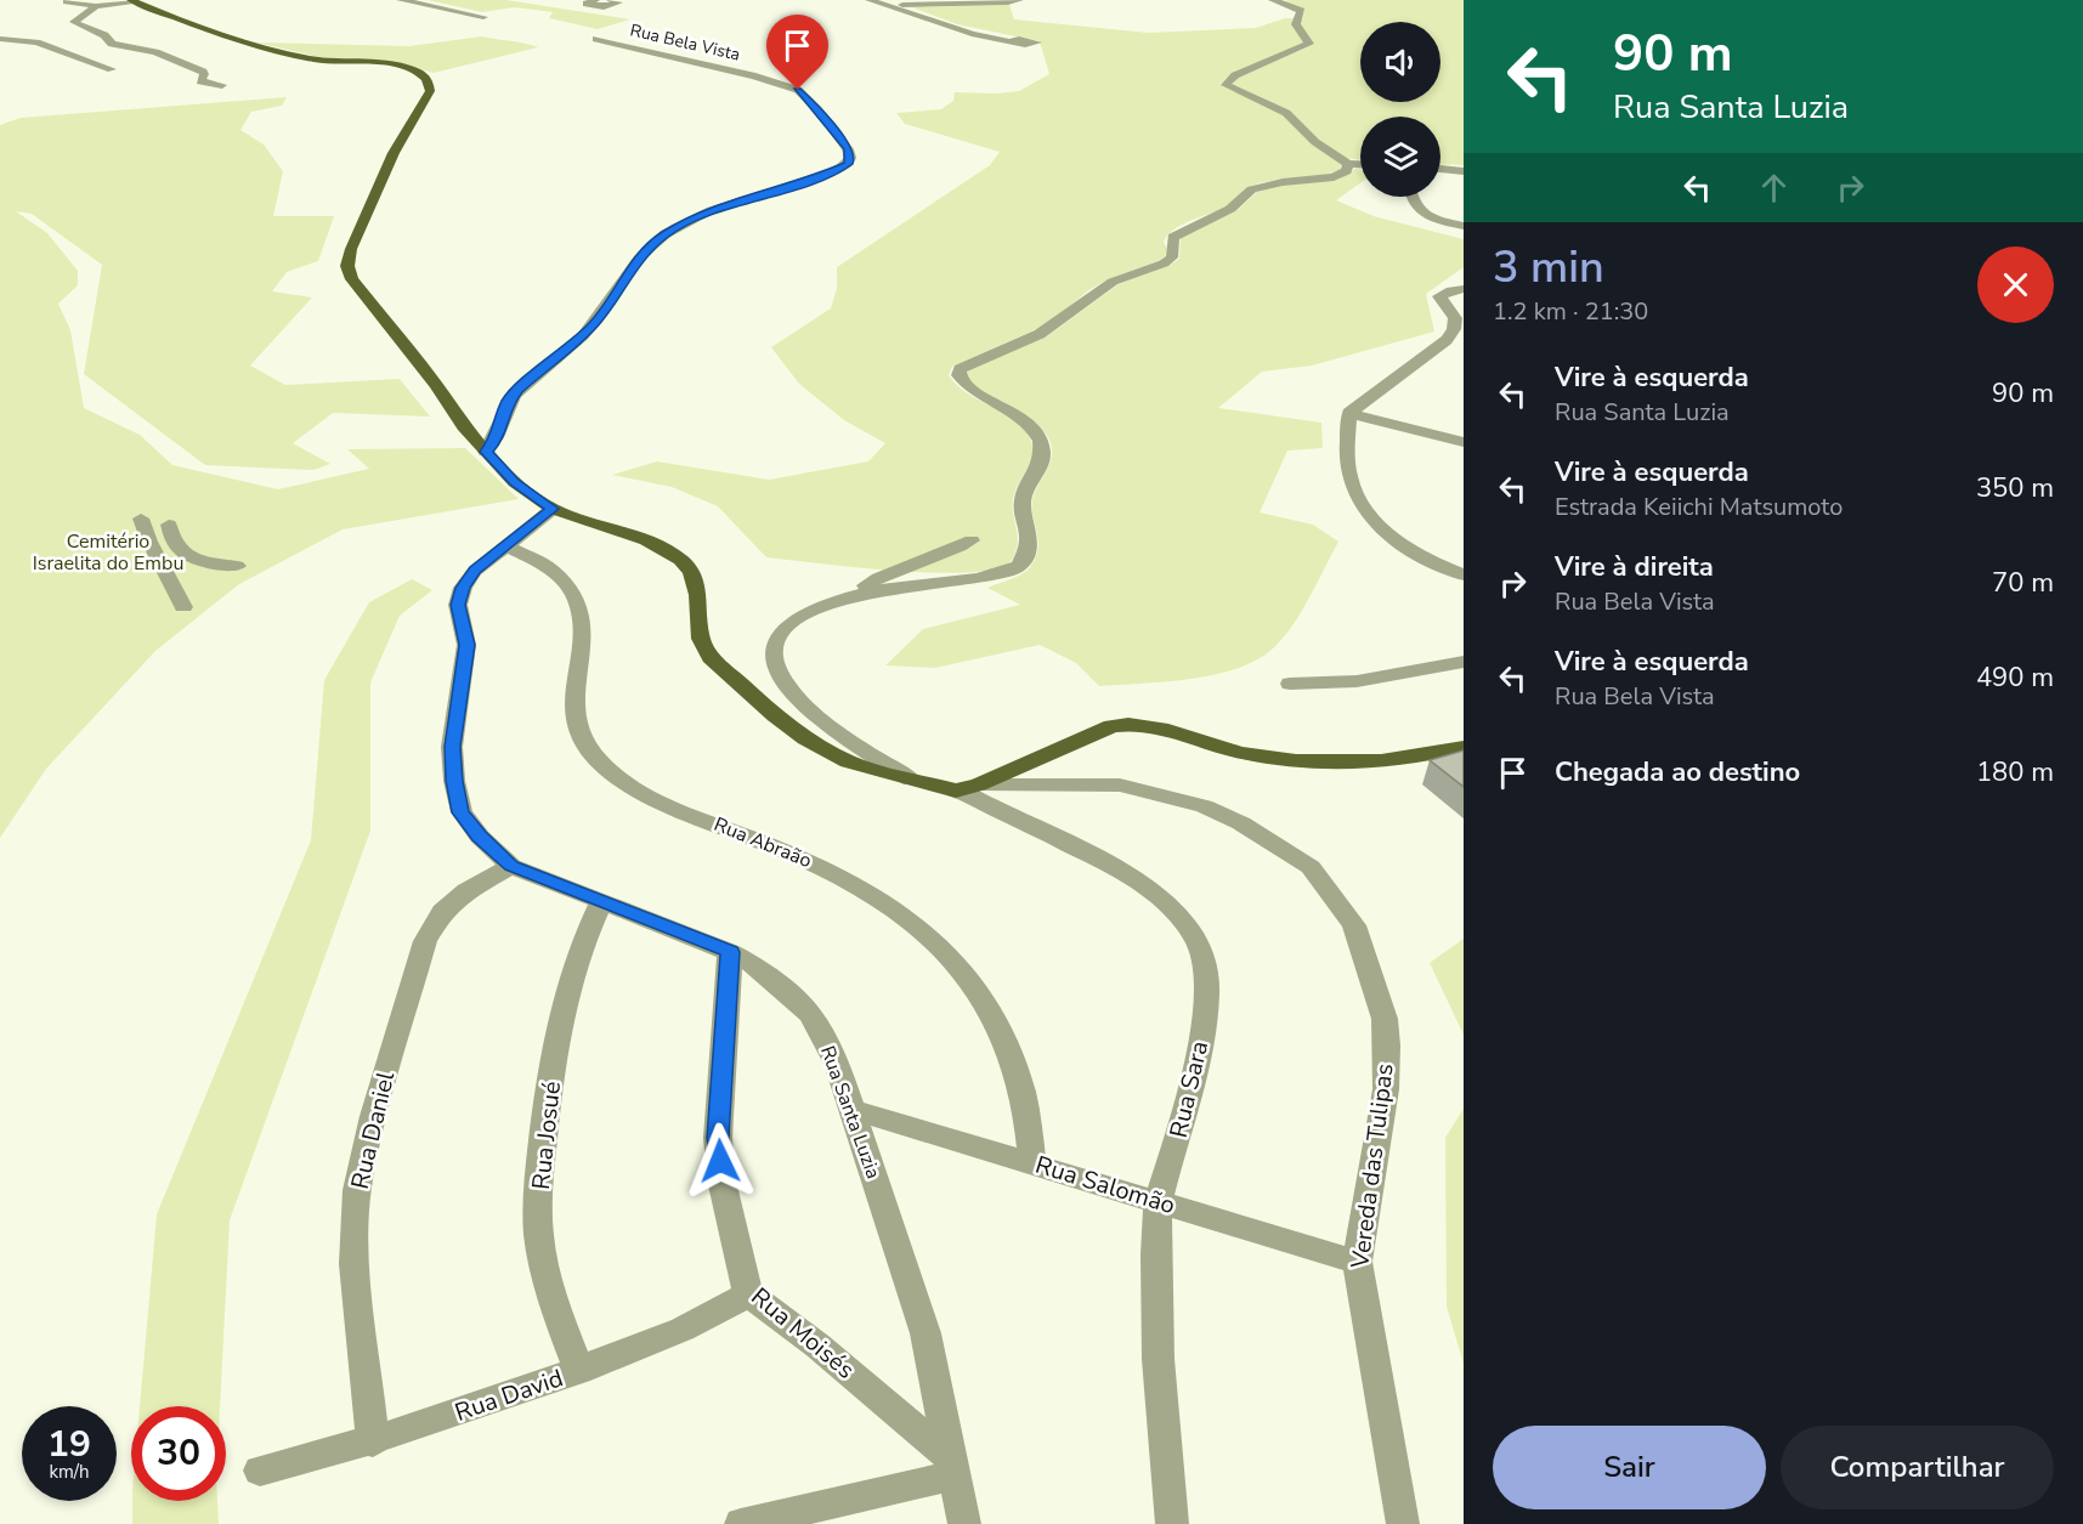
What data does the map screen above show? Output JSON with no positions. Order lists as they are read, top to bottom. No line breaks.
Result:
{"streets":{"street":["Rua Bela Vista","Rua Abraão","Rua Sara","Rua Santa Luzia","Rua Daniel","Rua Josué","Vereda das Tulipas","Rua Salomão","Rua Moisés","Rua David"]},"crossings":[["Rua Abraão","Rua Santa Luzia"],["Rua Abraão","Rua Salomão"],["Rua Sara","Vereda das Tulipas"],["Rua Sara","Rua Salomão"],["Rua Santa Luzia","Rua Daniel"],["Rua Santa Luzia","Rua Josué"],["Rua Santa Luzia","Rua Salomão"],["Rua Santa Luzia","Rua Moisés"],["Rua Daniel","Rua David"],["Rua Josué","Rua David"],["Vereda das Tulipas","Rua Salomão"],["Rua Moisés","Rua David"]],"parks":["Cemitério Israelita do Embu"],"page":{"turn":["90 m","Rua Santa Luzia"],"heading":["3 min","1.2 km · 21:30"],"list":[{"name":"Vire à esquerda","note":"Rua Santa Luzia","value":"90 m"},{"name":"Vire à esquerda","note":"Estrada Keiichi Matsumoto","value":"350 m"},{"name":"Vire à direita","note":"Rua Bela Vista","value":"70 m"},{"name":"Vire à esquerda","note":"Rua Bela Vista","value":"490 m"},{"name":"Chegada ao destino","value":"180 m"}],"speed":"19 km/h","limit":"30","buttons":["Sair","Compartilhar"]}}
